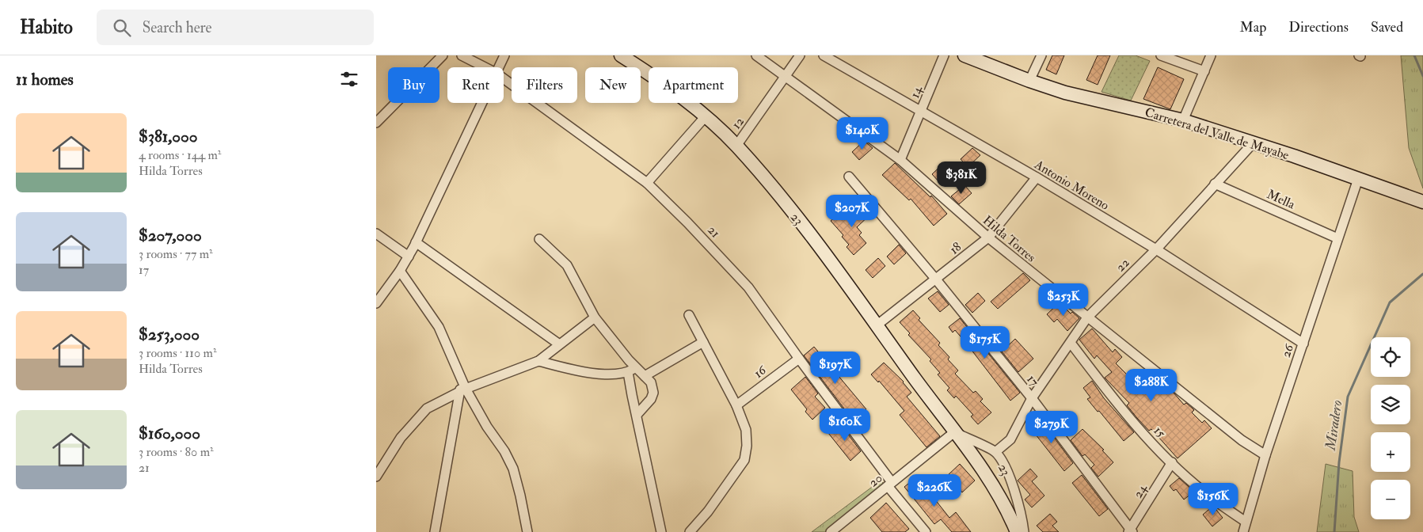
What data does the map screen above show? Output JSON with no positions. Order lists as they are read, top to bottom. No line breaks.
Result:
{"streets":{"street":["14","12","Carretera del Valle de Mayabe","Antonio Moreno","Mella","23","21","Hilda Torres","18","22","26","16","17","15","20","24"]},"crossings":[["14","Antonio Moreno"],["14","Hilda Torres"],["12","23"],["12","Hilda Torres"],["Carretera del Valle de Mayabe","22"],["Carretera del Valle de Mayabe","26"],["Antonio Moreno","18"],["Antonio Moreno","22"],["Antonio Moreno","26"],["Mella","22"],["Mella","26"],["23","18"],["23","22"],["23","20"],["21","16"],["21","20"],["Hilda Torres","18"],["Hilda Torres","22"],["Hilda Torres","26"],["18","17"],["22","17"],["22","15"],["26","15"],["17","24"],["15","24"]],"water":["Miradero"],"page":{"header":"Habito","search":"Search here","nav":["Map","Directions","Saved"],"heading":"11 homes","chip":["Buy","Rent","Filters","New","Apartment"],"list":[{"name":"$381,000","note":"4 rooms · 144 m² · Hilda Torres"},{"name":"$207,000","note":"3 rooms · 77 m² · 17"},{"name":"$253,000","note":"3 rooms · 110 m² · Hilda Torres"},{"name":"$160,000","note":"3 rooms · 80 m² · 21"}],"price":["$140K","$381K","$207K","$253K","$175K","$197K","$288K","$160K","$279K","$226K","$156K"],"map_buttons":["+","−"]}}
